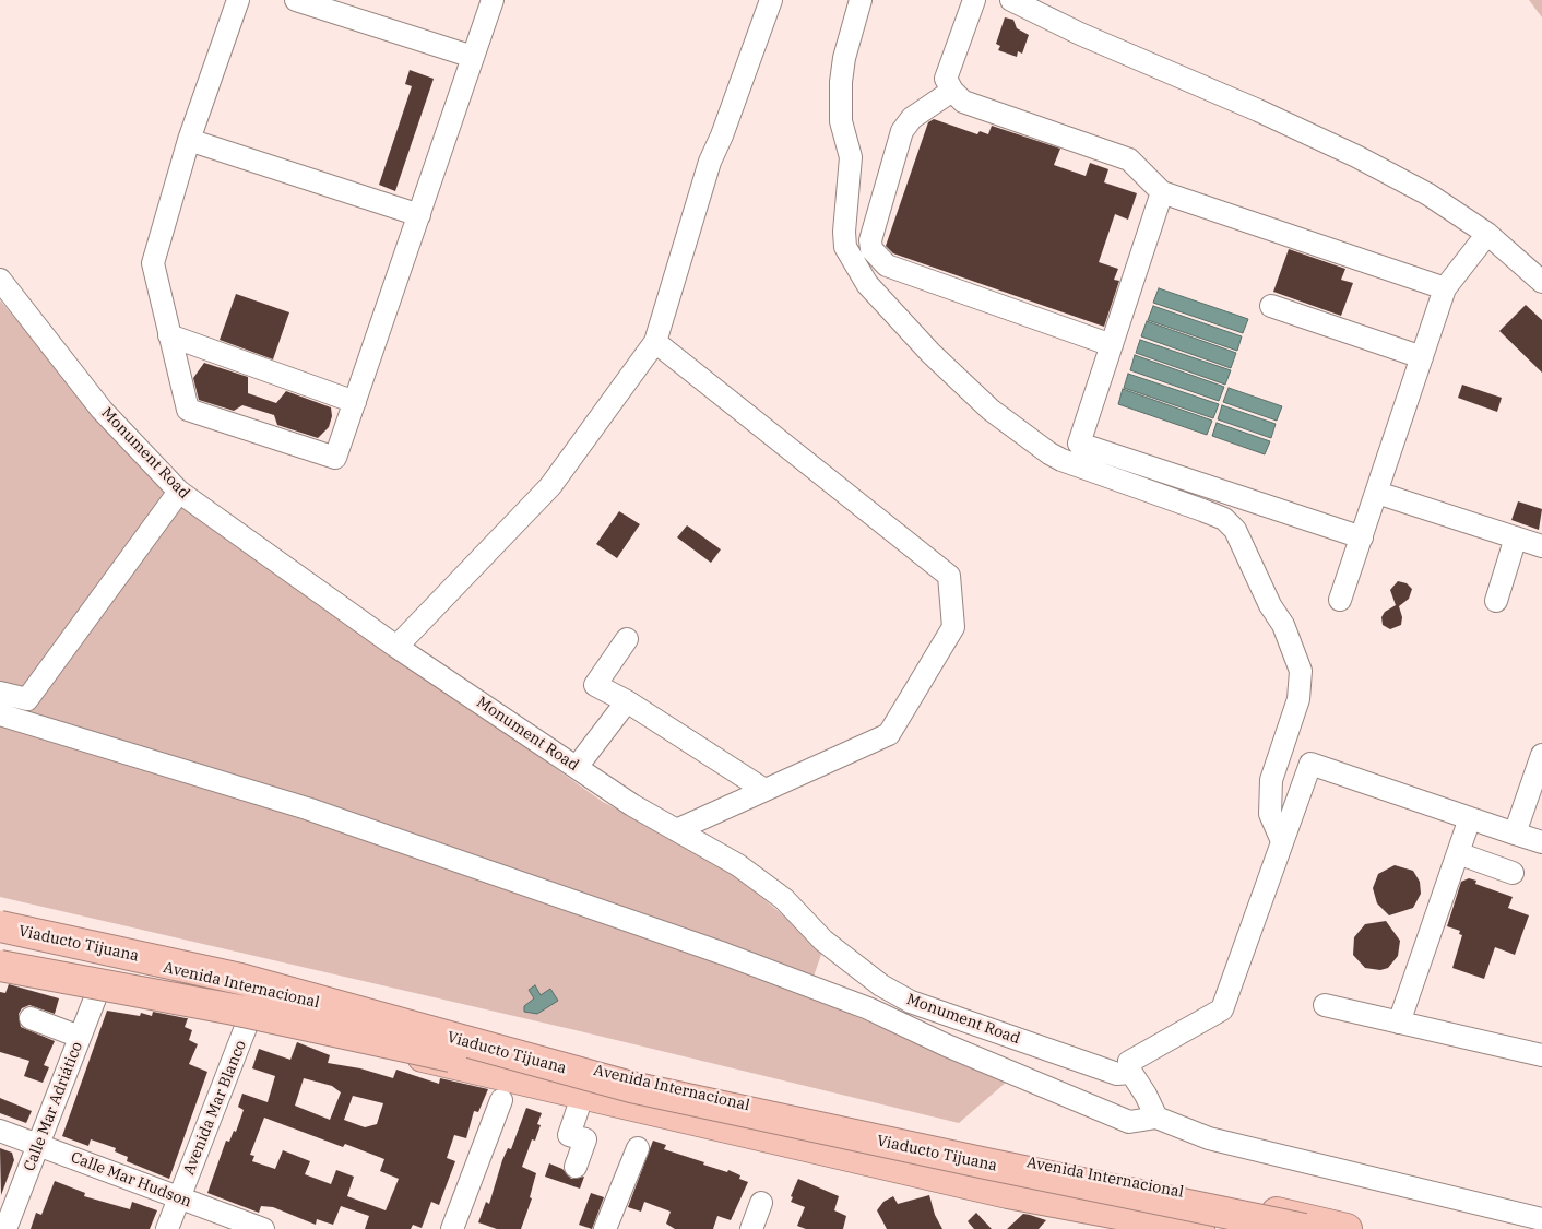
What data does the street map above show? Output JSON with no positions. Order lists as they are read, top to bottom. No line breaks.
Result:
{"streets":{"highway":["Viaducto Tijuana","Avenida Internacional"],"street":["Monument Road","Calle Mar Adriático","Avenida Mar Blanco","Calle Mar Hudson"]},"crossings":[["Viaducto Tijuana","Avenida Internacional"],["Avenida Internacional","Calle Mar Adriático"],["Avenida Internacional","Avenida Mar Blanco"],["Calle Mar Adriático","Calle Mar Hudson"],["Avenida Mar Blanco","Calle Mar Hudson"]]}
